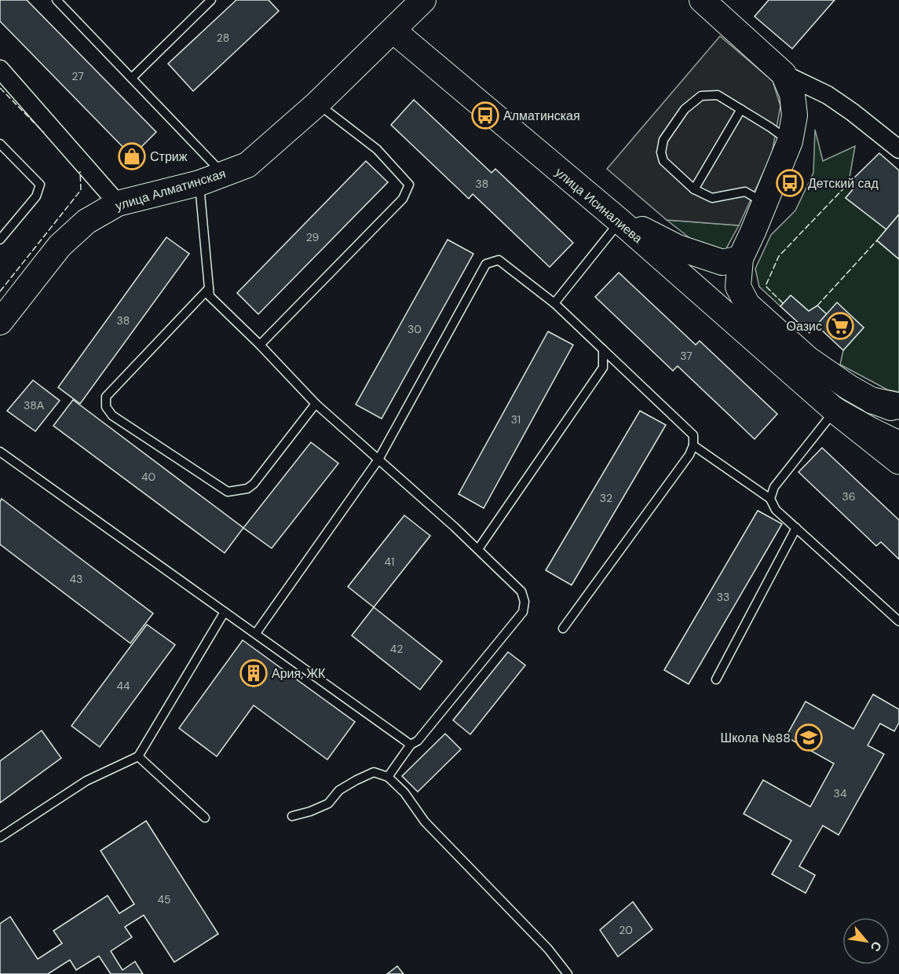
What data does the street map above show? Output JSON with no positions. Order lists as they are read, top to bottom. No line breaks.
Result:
{"streets":{"street":["улица Алматинская","улица Исиналиева"]},"crossings":[["улица Алматинская","улица Исиналиева"]],"places":{"bus stop":["Алматинская","Детский сад"],"shop":["Стриж"],"supermarket":["Оазис"],"building":["Ария, ЖК"],"school or university":["Школа №88"]},"house_numbers":["28","27","38","29","38","30","37","38А","31","40","36","32","41","43","33","42","44","34","45","20"],"north":"bottom right"}
